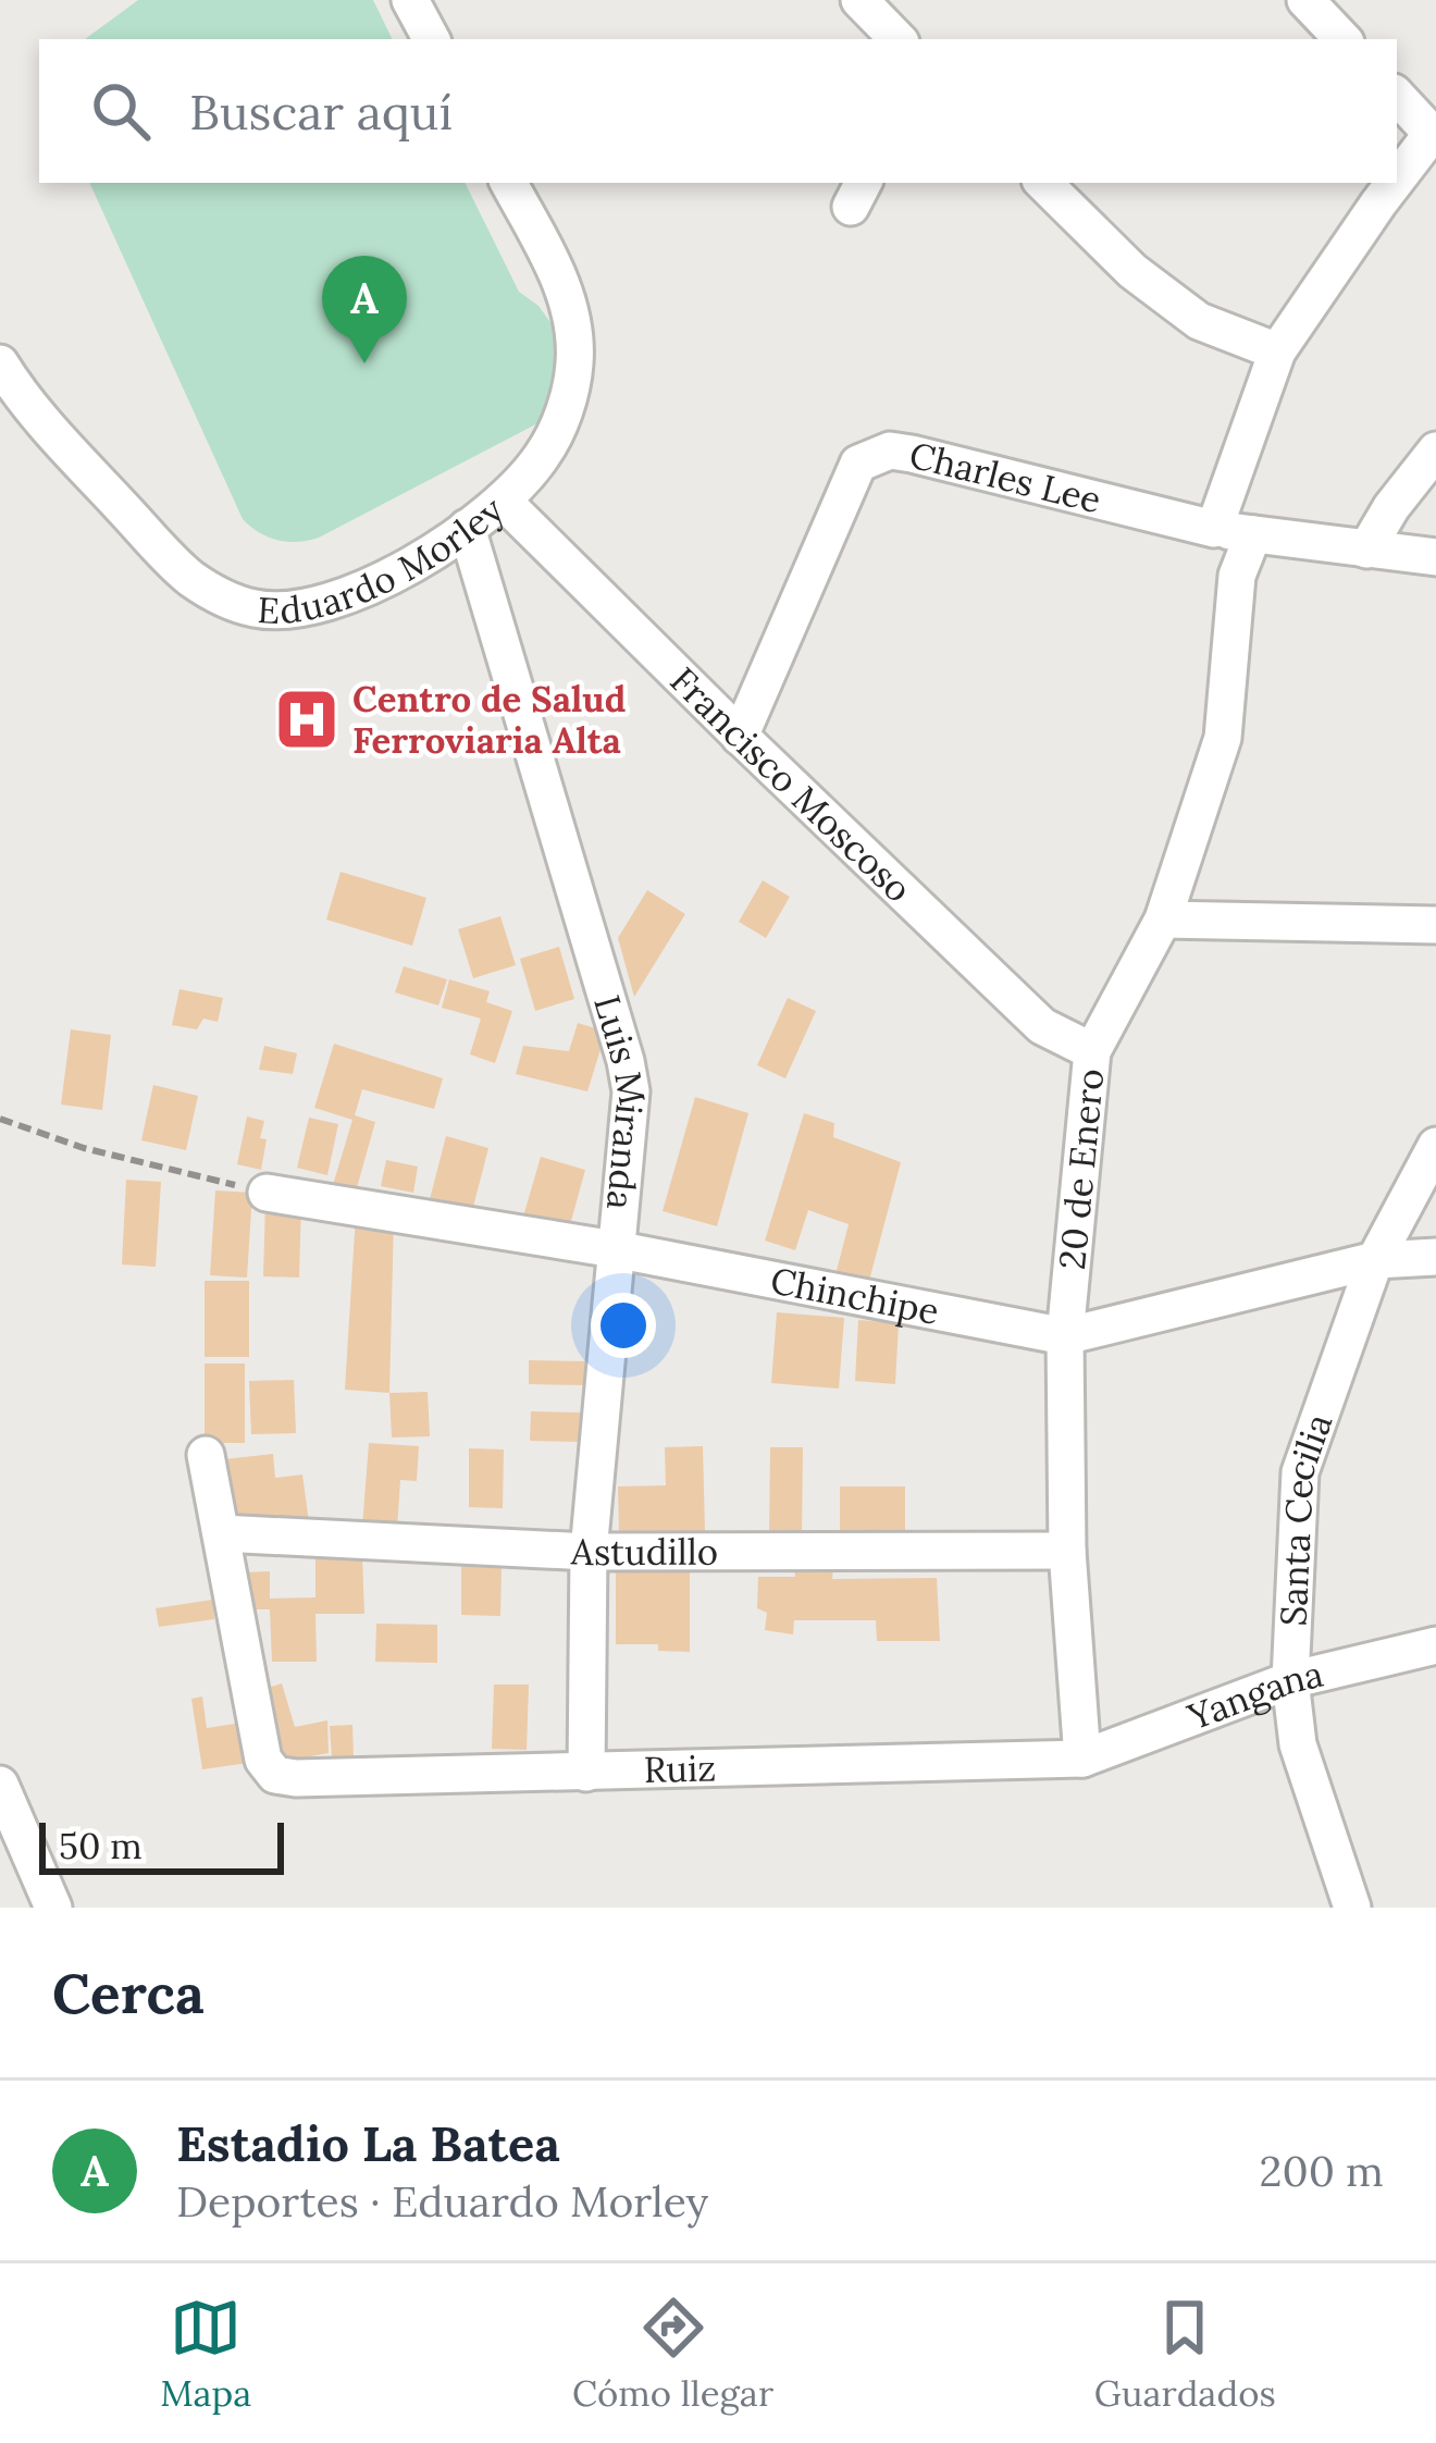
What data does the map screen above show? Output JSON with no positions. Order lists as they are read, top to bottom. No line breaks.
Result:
{"streets":{"street":["Charles Lee","Eduardo Morley","Francisco Moscoso","Luis Miranda","20 de Enero","Chinchipe","Santa Cecilia","Astudillo","Yangana","Ruiz"]},"crossings":[["Charles Lee","Francisco Moscoso"],["Charles Lee","20 de Enero"],["Eduardo Morley","Francisco Moscoso"],["Eduardo Morley","Luis Miranda"],["Francisco Moscoso","20 de Enero"],["Luis Miranda","Chinchipe"],["Luis Miranda","Astudillo"],["Luis Miranda","Ruiz"],["20 de Enero","Chinchipe"],["20 de Enero","Astudillo"],["20 de Enero","Yangana"],["20 de Enero","Ruiz"],["Chinchipe","Santa Cecilia"],["Santa Cecilia","Yangana"],["Astudillo","Ruiz"],["Yangana","Ruiz"]],"places":{"hospital":["Centro de Salud Ferroviaria Alta"]},"scale_bar":"50 m","page":{"search":"Buscar aquí","pins":"A","scale":"50 m","heading":"Cerca","list":[{"mark":"A","name":"Estadio La Batea","note":"Deportes · Eduardo Morley","value":"200 m"}],"nav":["Mapa","Cómo llegar","Guardados"]}}
